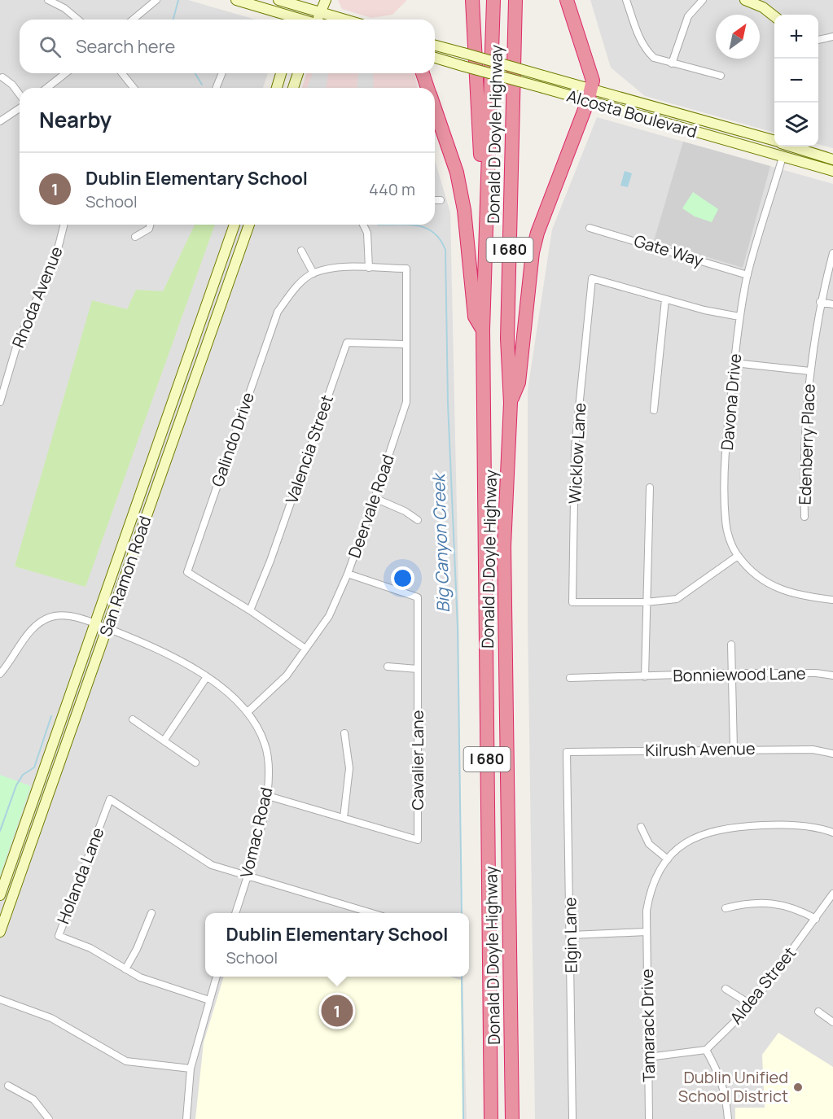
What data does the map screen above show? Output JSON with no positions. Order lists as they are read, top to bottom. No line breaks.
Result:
{"streets":{"highway":["Donald D Doyle Highway","I 680"],"main road":["Alcosta Boulevard","Davona Drive","San Ramon Road"],"street":["Gate Way","Rhoda Avenue","Galindo Drive","Edenberry Place","Valencia Street","Wicklow Lane","Deervale Road","Bonniewood Lane","Kilrush Avenue","Cavalier Lane","Vomac Road","Holanda Lane","Elgin Lane","Aldea Street","Tamarack Drive"]},"crossings":[["Alcosta Boulevard","Davona Drive"],["Gate Way","Davona Drive"],["Davona Drive","Wicklow Lane"],["Galindo Drive","Valencia Street"],["Galindo Drive","Deervale Road"],["Valencia Street","Deervale Road"],["Deervale Road","Cavalier Lane"],["Deervale Road","Vomac Road"],["San Ramon Road","Vomac Road"],["Kilrush Avenue","Elgin Lane"],["Cavalier Lane","Vomac Road"],["Vomac Road","Holanda Lane"]],"water":["Big Canyon Creek"],"places":["Dublin Unified School District"],"north":"top right","page":{"map_buttons":["+","−"],"search":"Search here","heading":"Nearby","list":[{"mark":"1","name":"Dublin Elementary School","note":"School","value":"440 m"}],"popup":["Dublin Elementary School","School"],"pins":"1"}}
